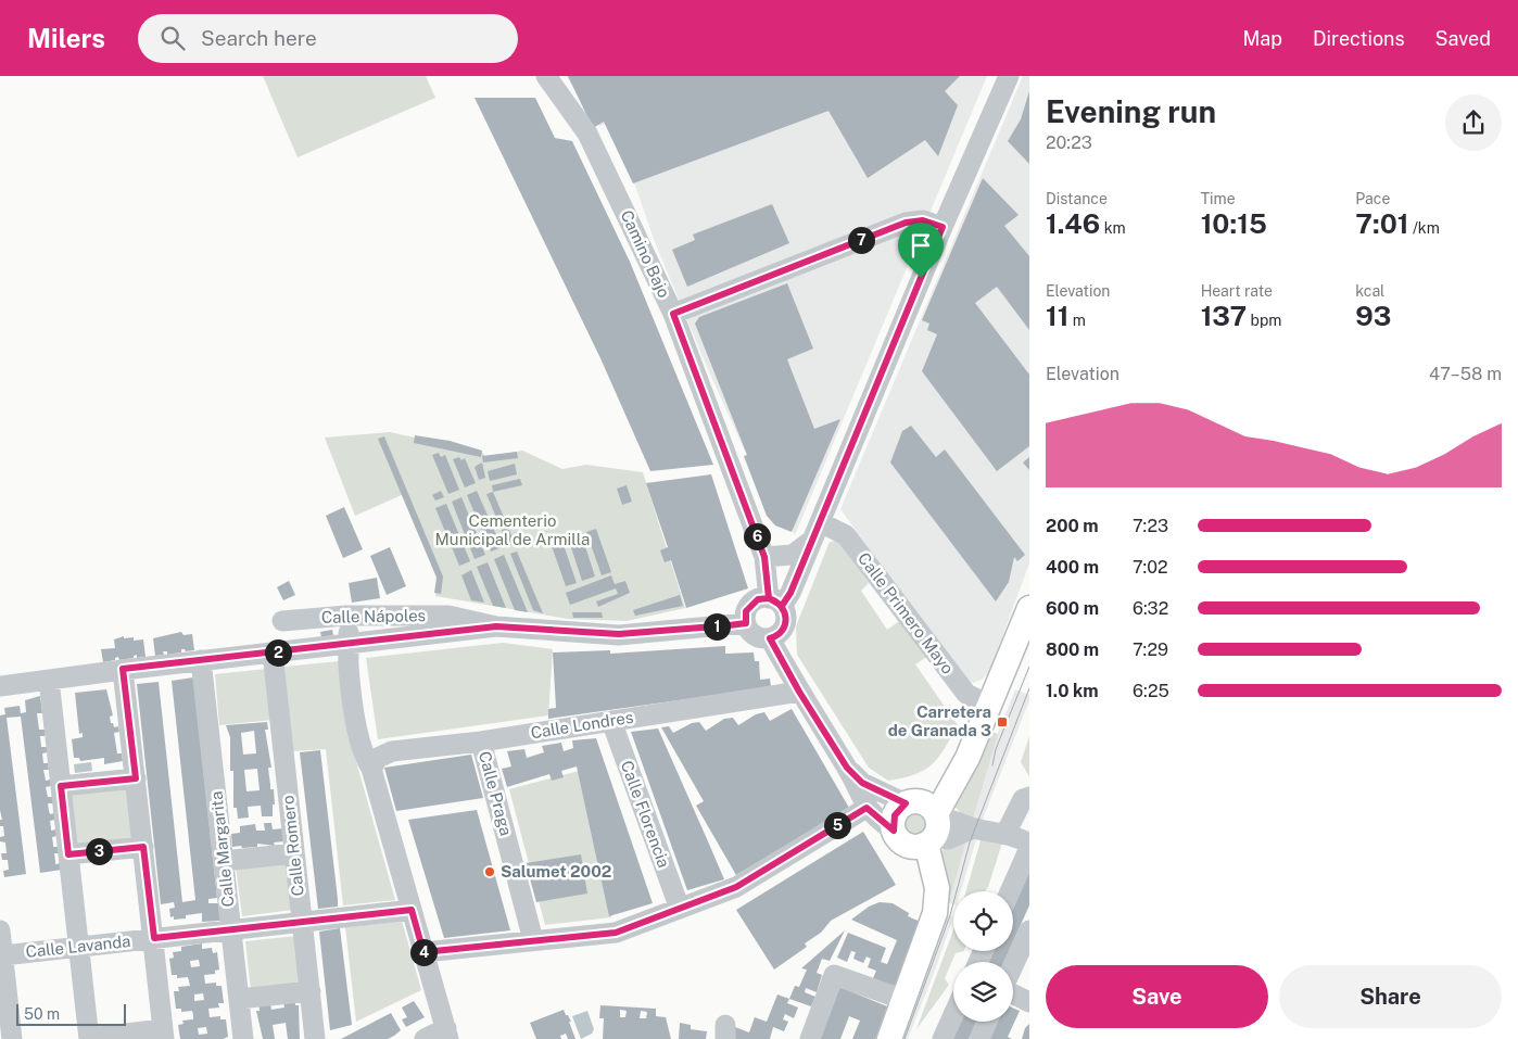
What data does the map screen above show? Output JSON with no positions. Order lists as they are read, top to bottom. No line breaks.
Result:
{"streets":{"street":["Camino Bajo","Calle Primero Mayo","Calle Nápoles","Calle Londres","Calle Praga","Calle Florencia","Calle Romero","Calle Margarita","Calle Lavanda"]},"crossings":[["Camino Bajo","Calle Nápoles"],["Calle Nápoles","Calle Romero"],["Calle Nápoles","Calle Margarita"],["Calle Londres","Calle Praga"],["Calle Londres","Calle Florencia"],["Calle Romero","Calle Lavanda"],["Calle Margarita","Calle Lavanda"]],"parks":["Cementerio Municipal de Armilla"],"places":{"transit":["Carretera de Granada 3"],"other":["Salumet 2002"]},"scale_bar":"50 m","page":{"header":"Milers","search":"Search here","nav":["Map","Directions","Saved"],"heading":["Evening run","20:23"],"stats":[["Distance","1.46 km"],["Time","10:15"],["Pace","7:01 /km"],["Elevation","11 m"],["Heart rate","137 bpm"],["kcal","93"]],"pins":["7","6","1","2","5","3","4"],"chart":["Elevation","47–58 m"],"list":[{"name":"200 m","note":"7:23"},{"name":"400 m","note":"7:02"},{"name":"600 m","note":"6:32"},{"name":"800 m","note":"7:29"},{"name":"1.0 km","note":"6:25"}],"buttons":["Save","Share"],"scale":"50 m"}}
